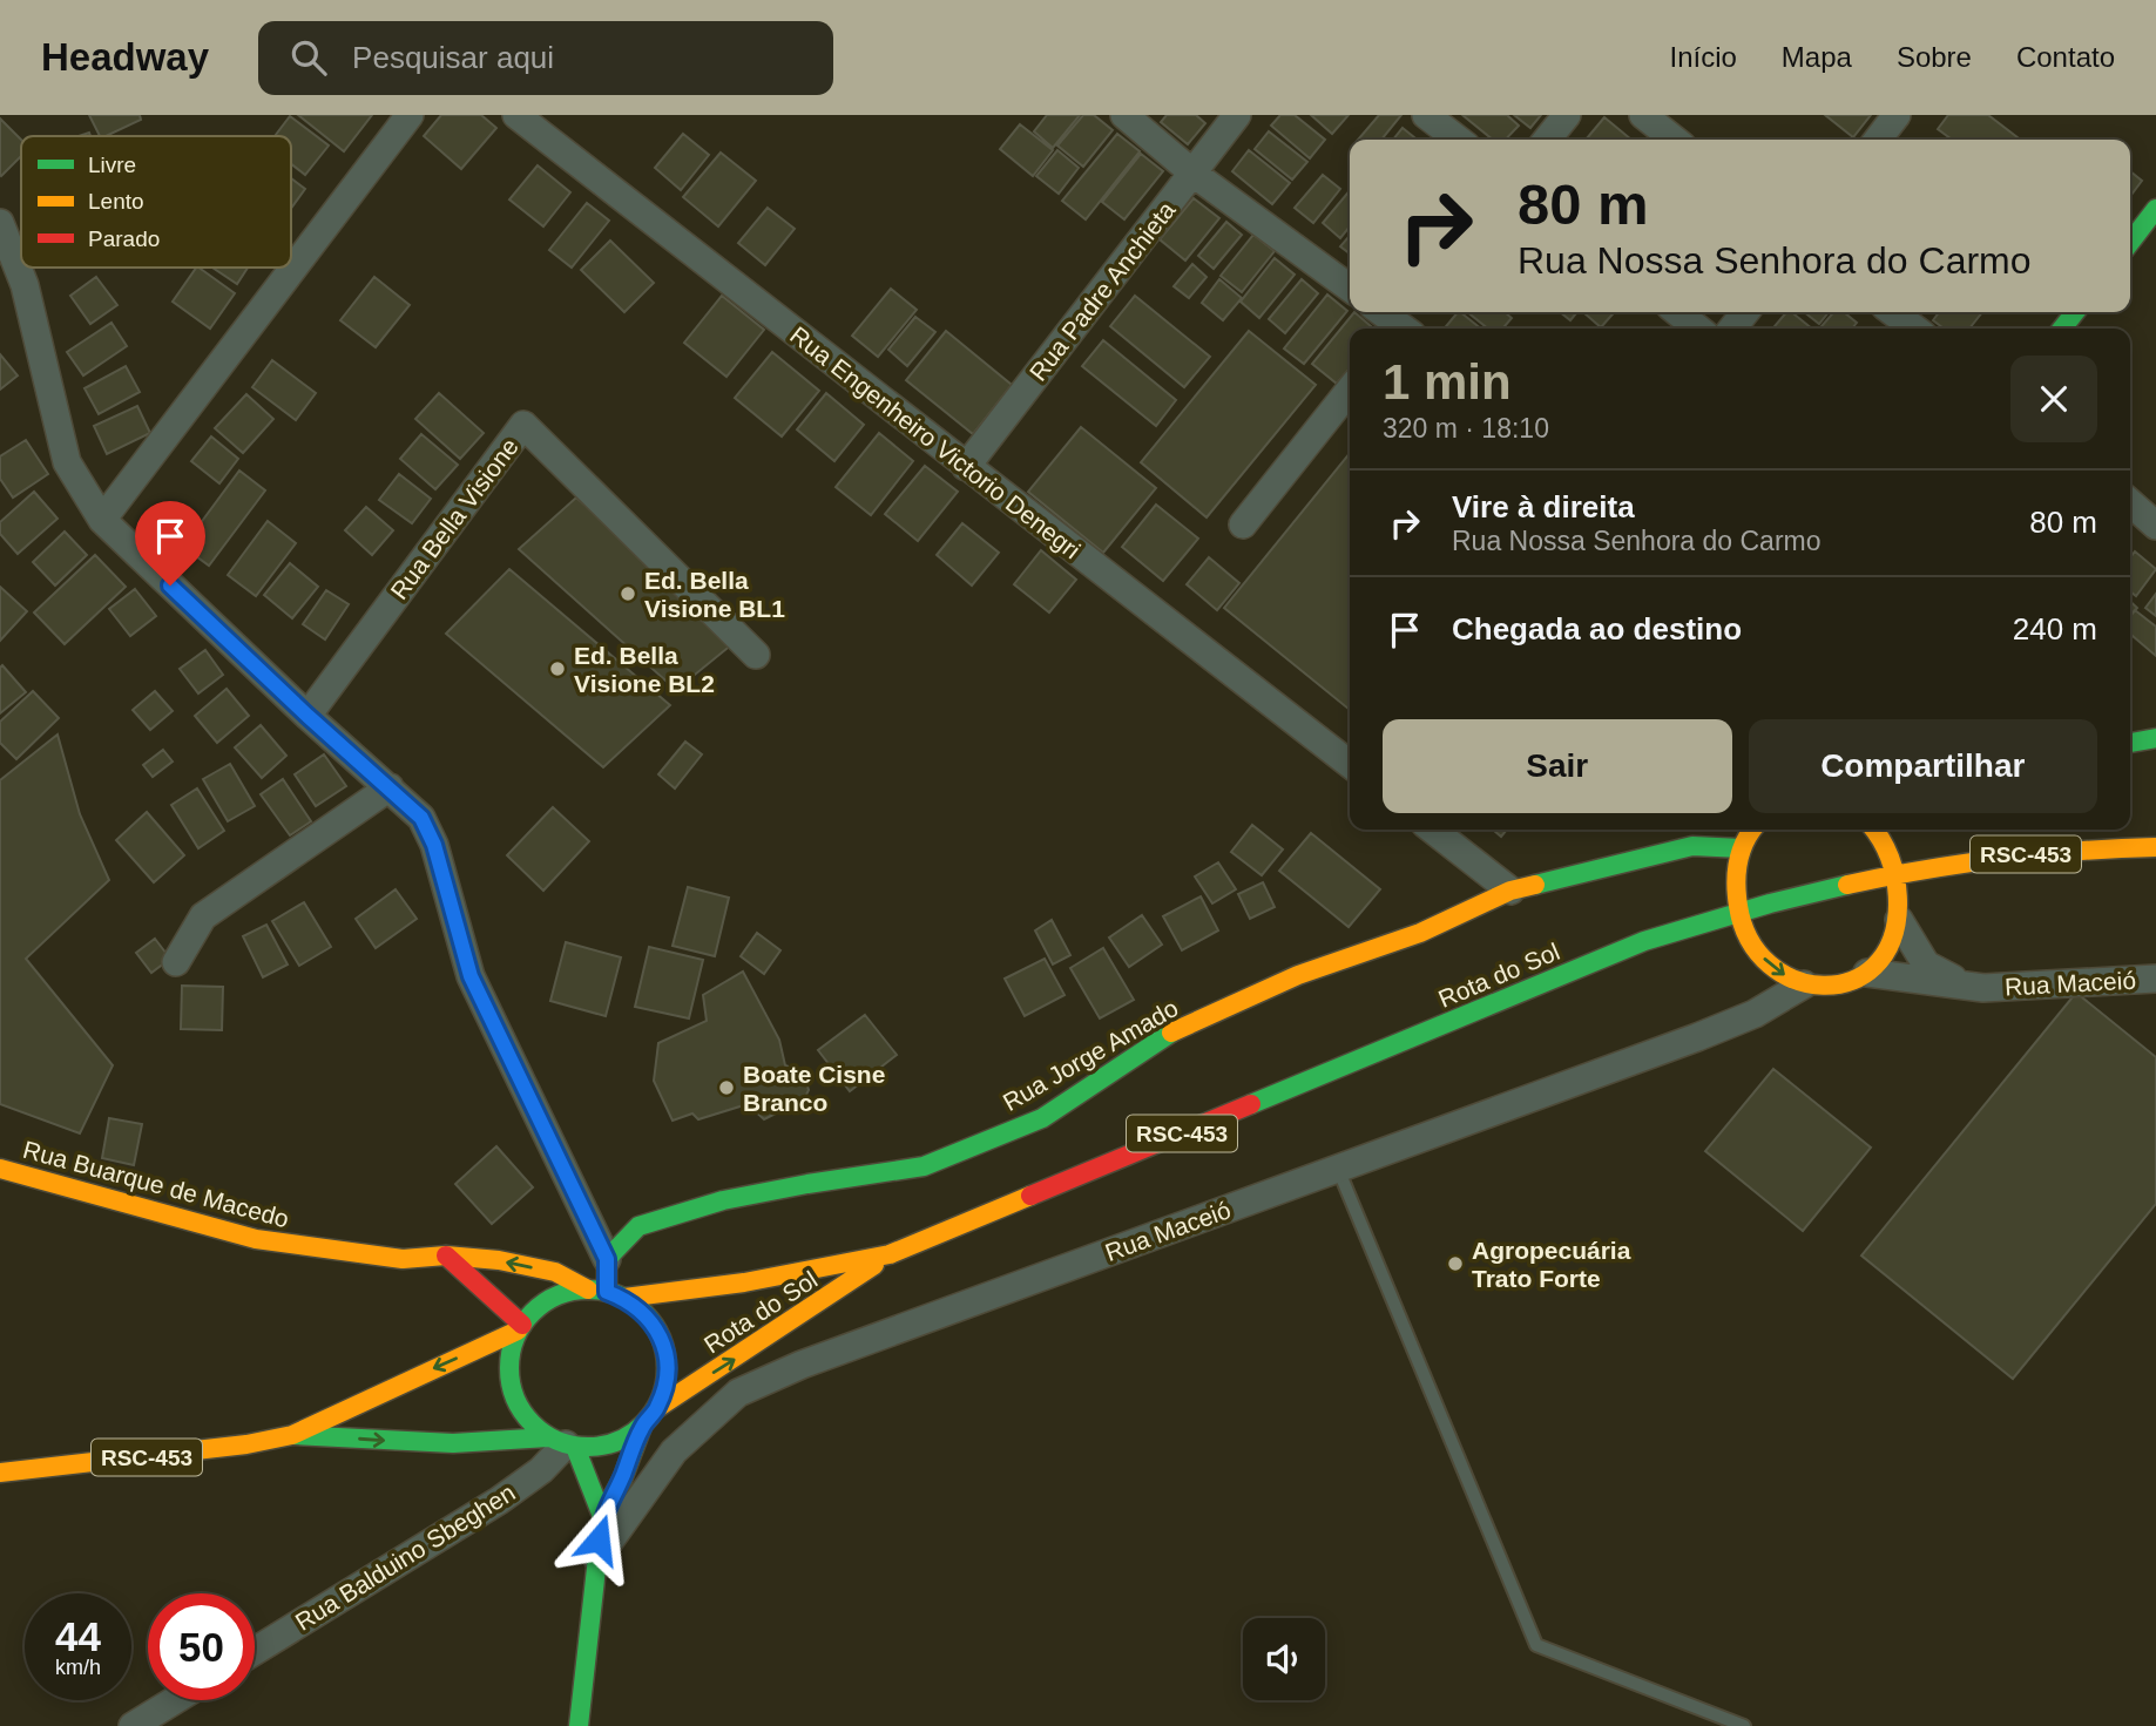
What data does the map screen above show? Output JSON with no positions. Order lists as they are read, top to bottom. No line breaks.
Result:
{"streets":{"main road":["RSC-453","Rota do Sol","Rua Jorge Amado","Rua Buarque de Macedo"],"street":["Rua Padre Anchieta","Rua Engenheiro Victorio Denegri","Rua Bella Visione","Rua Maceió","Rua Balduino Sbeghen"]},"crossings":[["Rua Padre Anchieta","Rua Engenheiro Victorio Denegri"],["RSC-453","Rota do Sol"],["RSC-453","Rua Buarque de Macedo"],["RSC-453","Rua Balduino Sbeghen"],["Rota do Sol","Rua Buarque de Macedo"],["Rota do Sol","Rua Balduino Sbeghen"],["Rua Maceió","Rua Buarque de Macedo"],["Rua Buarque de Macedo","Rua Balduino Sbeghen"]],"places":["Ed. Bella Visione BL1","Ed. Bella Visione BL2","Boate Cisne Branco","Agropecuária Trato Forte"],"legend":["Livre","Lento","Parado"],"page":{"header":"Headway","search":"Pesquisar aqui","nav":["Início","Mapa","Sobre","Contato"],"turn":["80 m","Rua Nossa Senhora do Carmo"],"heading":["1 min","320 m · 18:10"],"list":[{"name":"Vire à direita","note":"Rua Nossa Senhora do Carmo","value":"80 m"},{"name":"Chegada ao destino","value":"240 m"}],"buttons":["Sair","Compartilhar"],"speed":"44 km/h","limit":"50"}}
